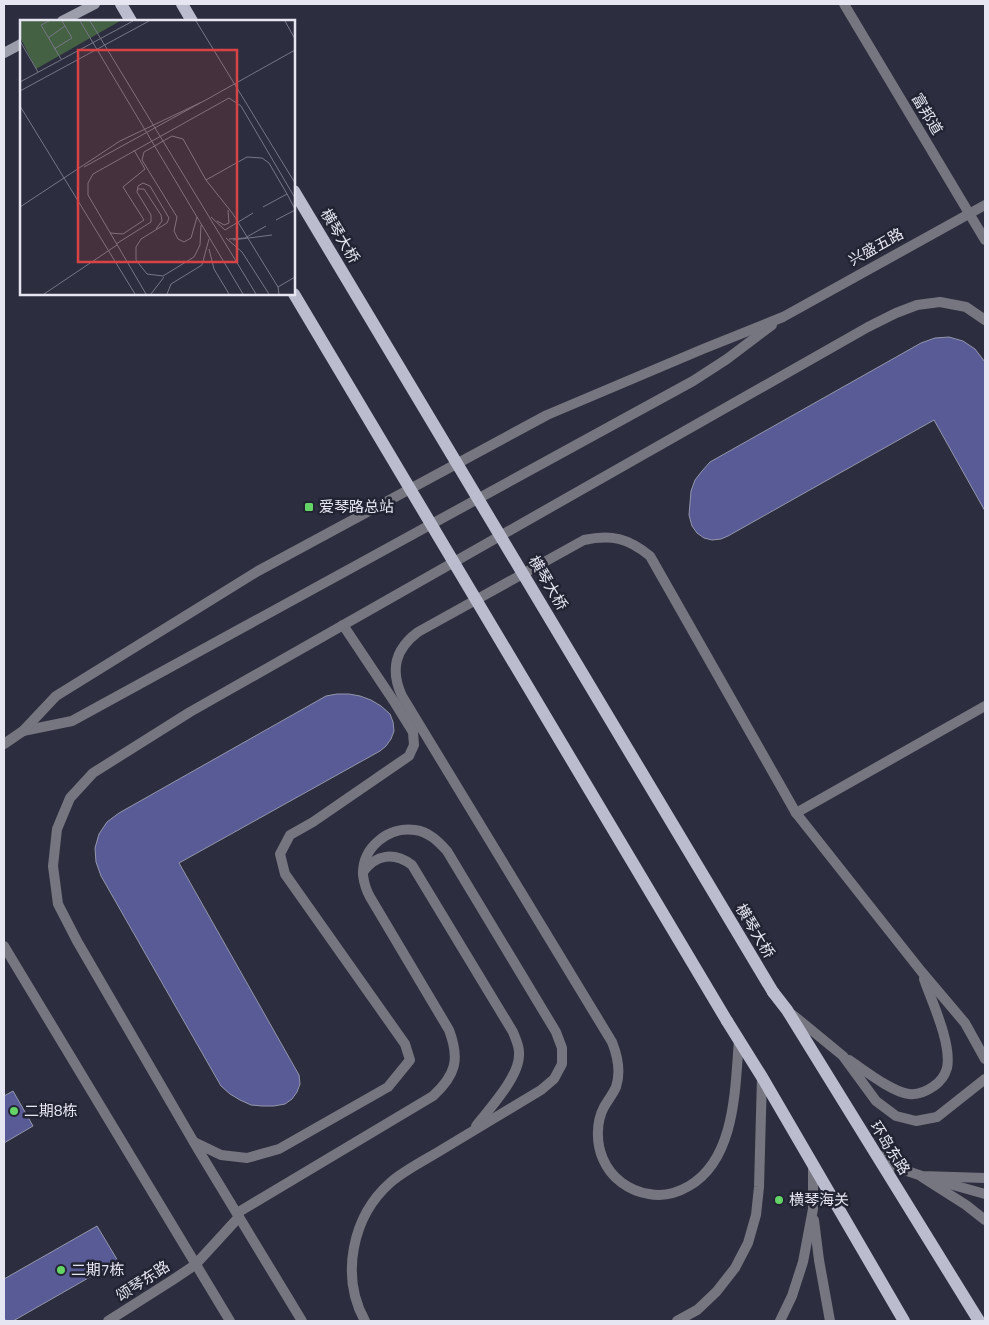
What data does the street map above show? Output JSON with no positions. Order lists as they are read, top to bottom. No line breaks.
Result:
{"streets":{"main road":["横琴大桥","环岛东路"],"street":["富邦道","兴盛五路","颂琴东路"]},"crossings":[["富邦道","兴盛五路"],["横琴大桥","环岛东路"]],"places":{"transit":["爱琴路总站"],"other":["二期8栋","横琴海关","二期7栋"]}}
